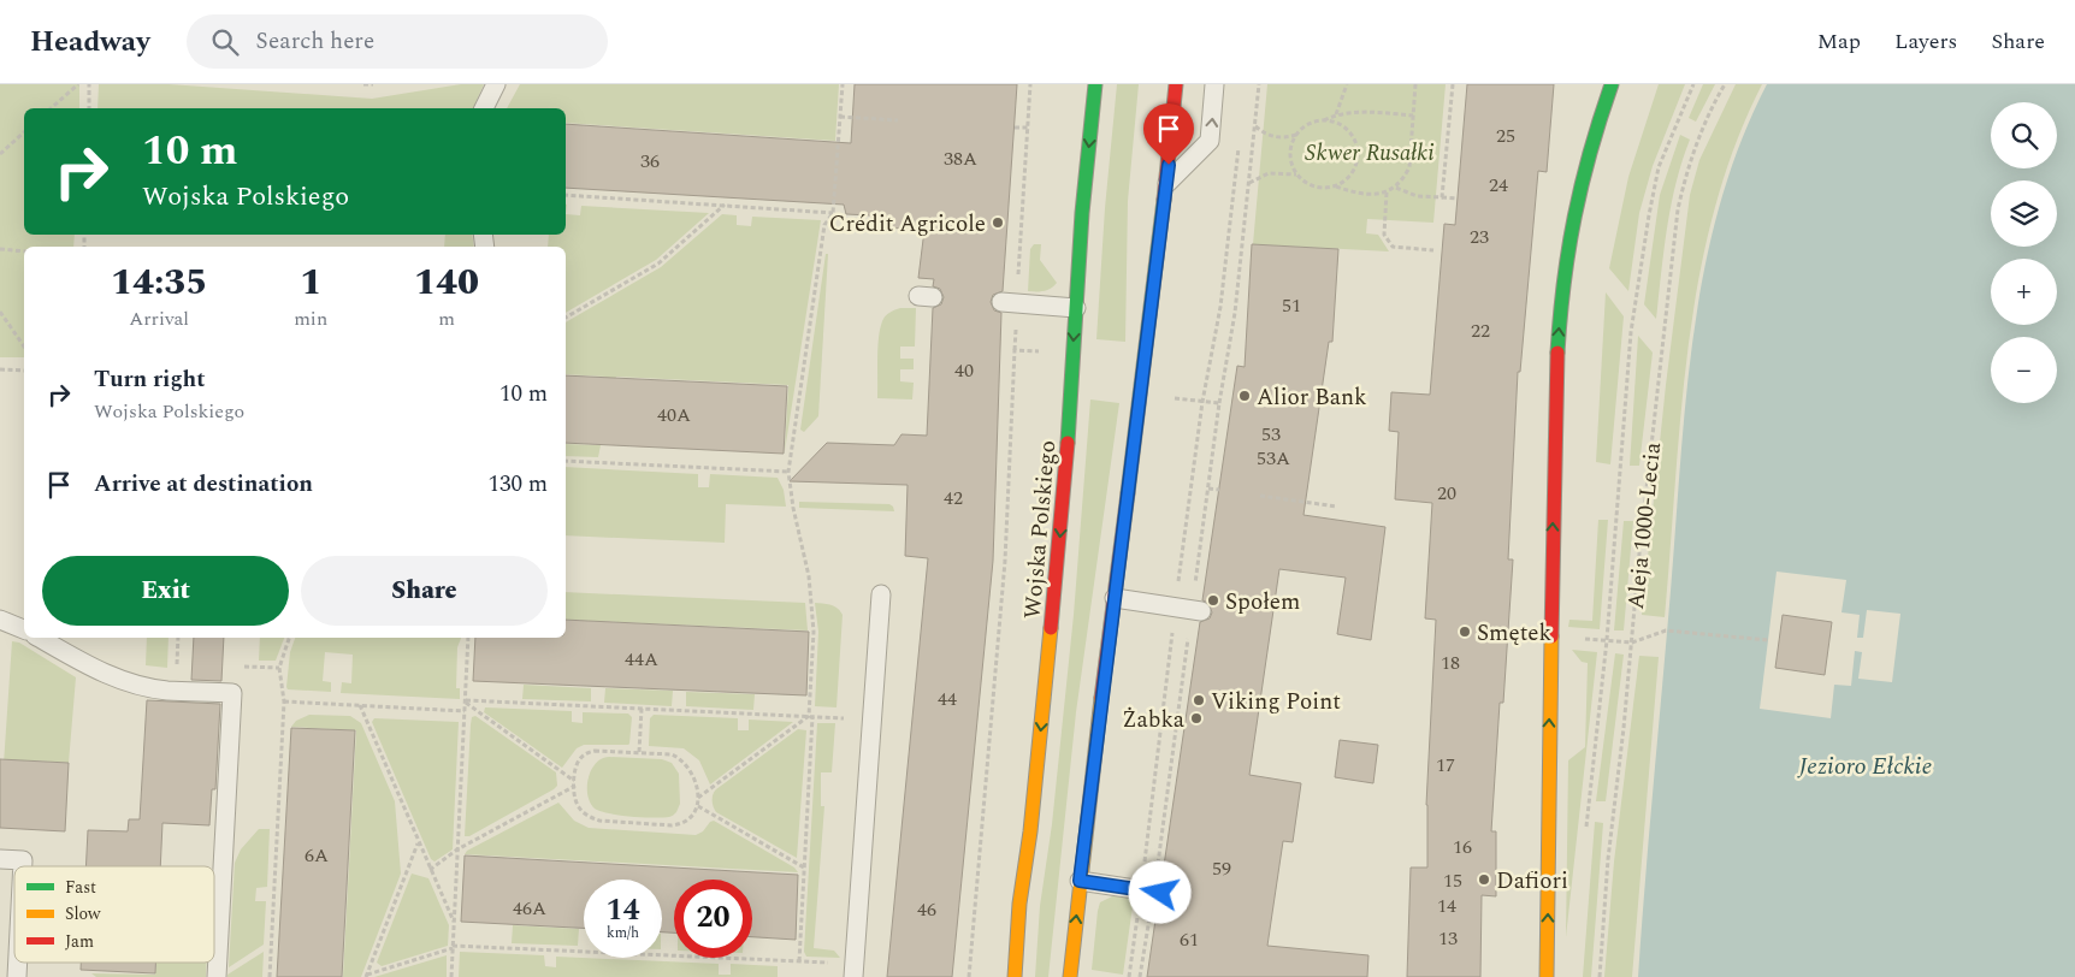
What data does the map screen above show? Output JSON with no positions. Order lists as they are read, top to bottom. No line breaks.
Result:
{"streets":{"street":["Wojska Polskiego"],"path":["Aleja 1000-Lecia"]},"water":["Jezioro Ełckie"],"parks":["Skwer Rusałki"],"places":["Crédit Agricole","Alior Bank","Społem","Smętek","Viking Point","Żabka","Dafiori"],"house_numbers":["25","38A","36","24","23","51","22","40","40A","53","53A","20","42","44A","18","44","17","16","6A","59","15","14","46A","46","13","61"],"legend":["Fast","Slow","Jam"],"page":{"header":"Headway","search":"Search here","nav":["Map","Layers","Share"],"map_buttons":["+","−"],"turn":["10 m","Wojska Polskiego"],"eta":["14:35","Arrival","1","min","140","m"],"list":[{"name":"Turn right","note":"Wojska Polskiego","value":"10 m"},{"name":"Arrive at destination","value":"130 m"}],"buttons":["Exit","Share"],"speed":"14 km/h","limit":"20"}}
